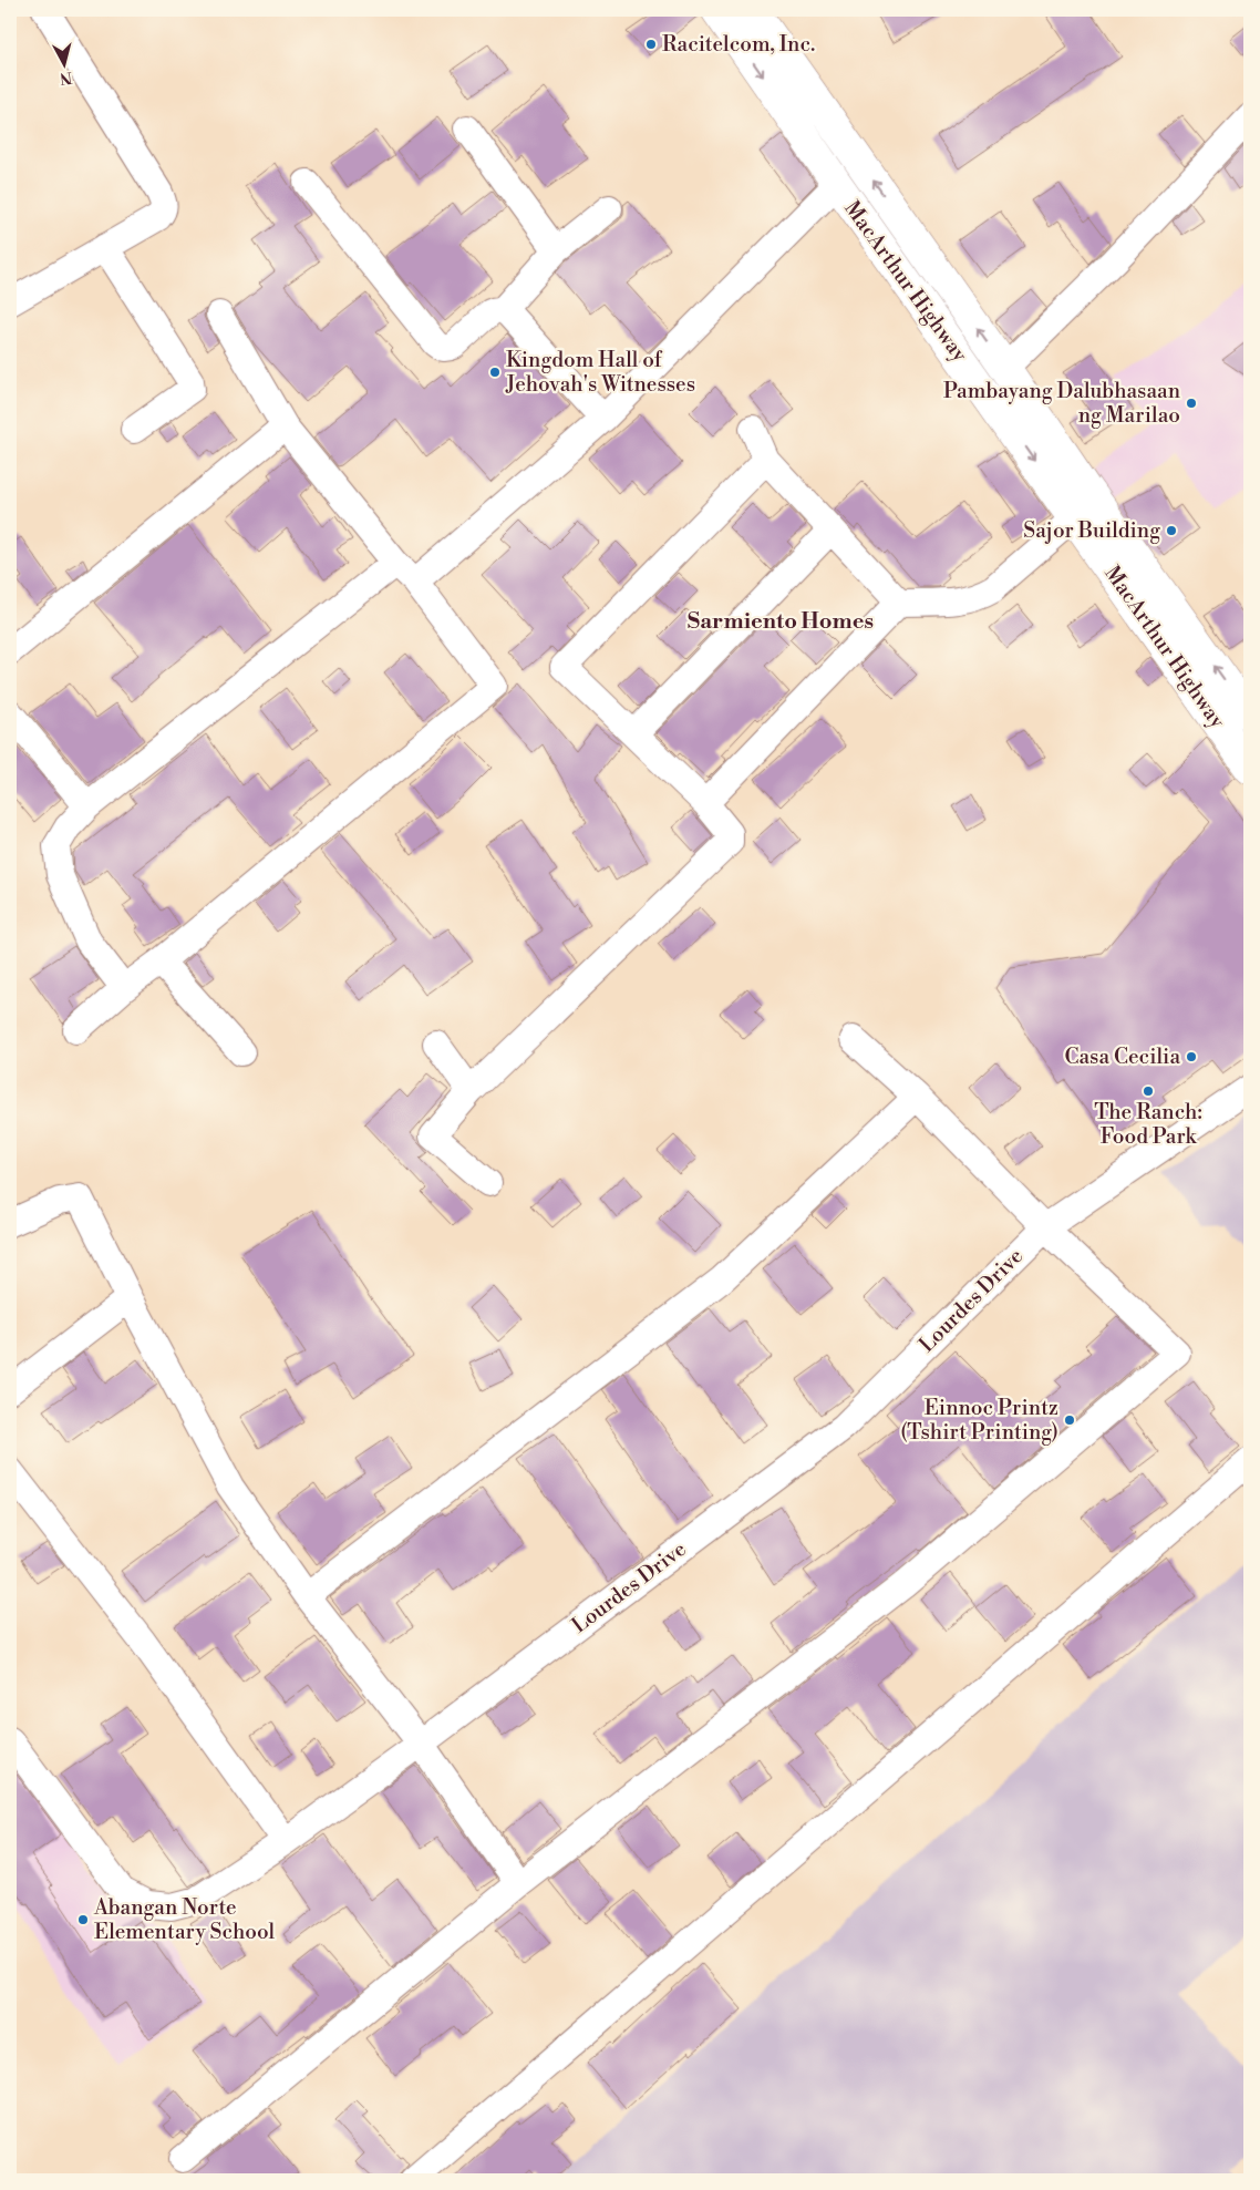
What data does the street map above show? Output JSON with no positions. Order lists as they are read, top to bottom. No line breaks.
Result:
{"streets":{"highway":["MacArthur Highway"],"street":["Lourdes Drive"]},"districts":["Sarmiento Homes"],"places":["Racitelcom, Inc.","Kingdom Hall of Jehovah's Witnesses","Pambayang Dalubhasaan ng Marilao","Sajor Building","Casa Cecilia","The Ranch: Food Park","Einnoc Printz (Tshirt Printing)","Abangan Norte Elementary School"],"north":"bottom"}
